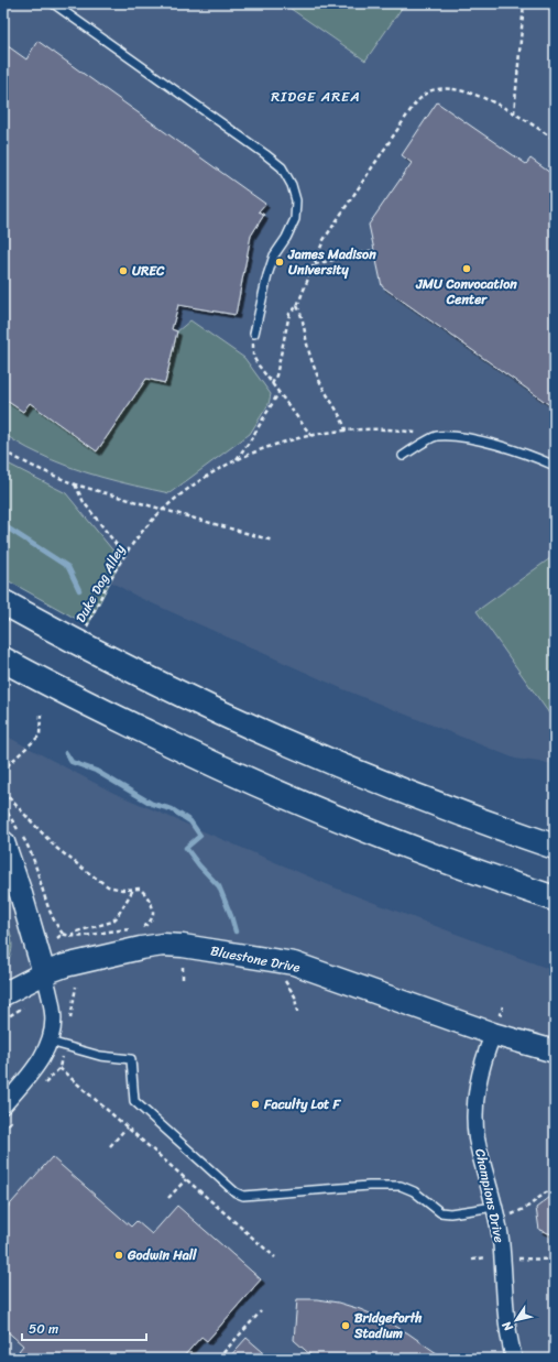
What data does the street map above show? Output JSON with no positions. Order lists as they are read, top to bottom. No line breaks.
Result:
{"streets":{"street":["Bluestone Drive","Champions Drive"],"path":["Duke Dog Alley"]},"crossings":[["Bluestone Drive","Champions Drive"]],"districts":["RIDGE AREA"],"places":["James Madison University","JMU Convocation Center","UREC","Faculty Lot F","Godwin Hall","Bridgeforth Stadium"],"scale_bar":"50 m","north":"bottom left"}
